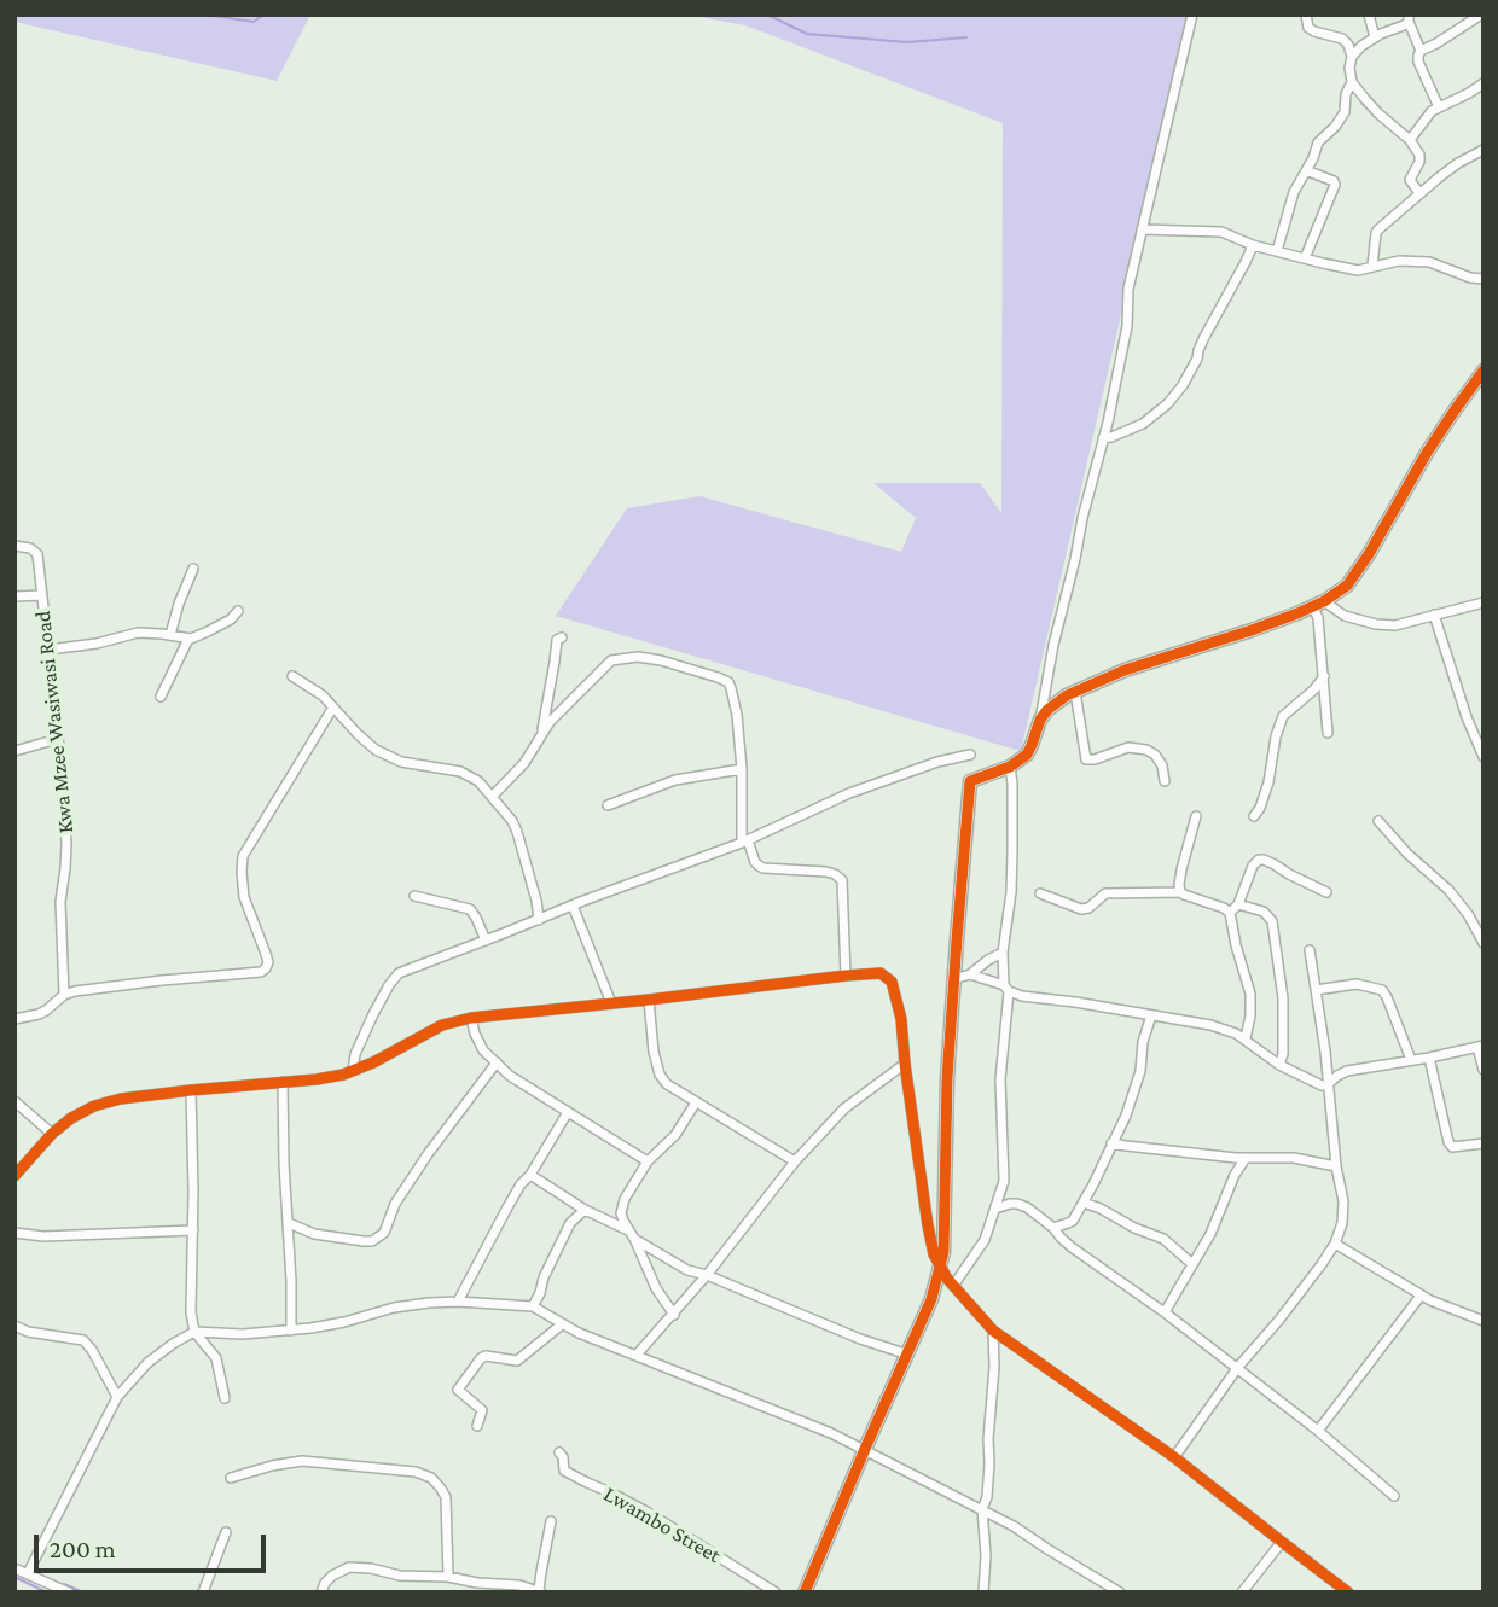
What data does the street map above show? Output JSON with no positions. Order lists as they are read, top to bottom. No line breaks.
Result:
{"streets":{"street":["Kwa Mzee Wasiwasi Road","Lwambo Street"]},"scale_bar":"200 m"}
